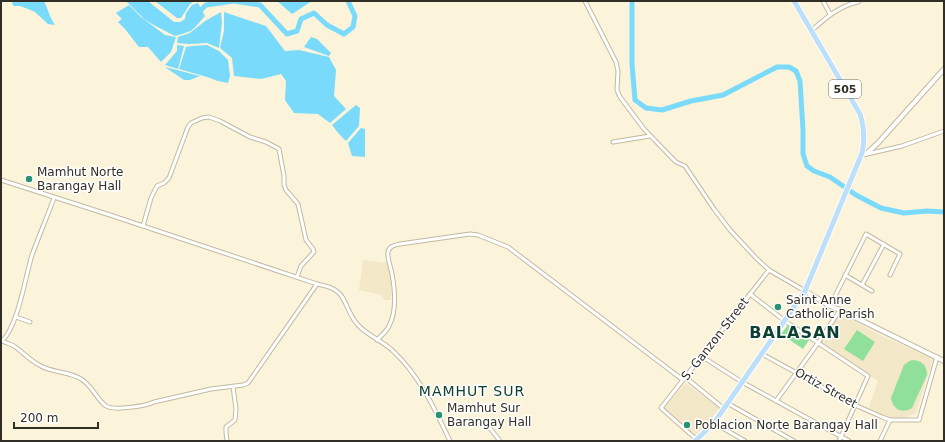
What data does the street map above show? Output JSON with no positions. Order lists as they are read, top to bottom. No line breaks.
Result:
{"streets":{"main road":["505"],"street":["S. Ganzon Street","Ortiz Street"]},"crossings":[["505","S. Ganzon Street"],["505","Ortiz Street"]],"districts":["BALASAN","MAMHUT SUR"],"places":["Mamhut Norte Barangay Hall","Saint Anne Catholic Parish","Mamhut Sur Barangay Hall","Poblacion Norte Barangay Hall"],"scale_bar":"200 m"}
